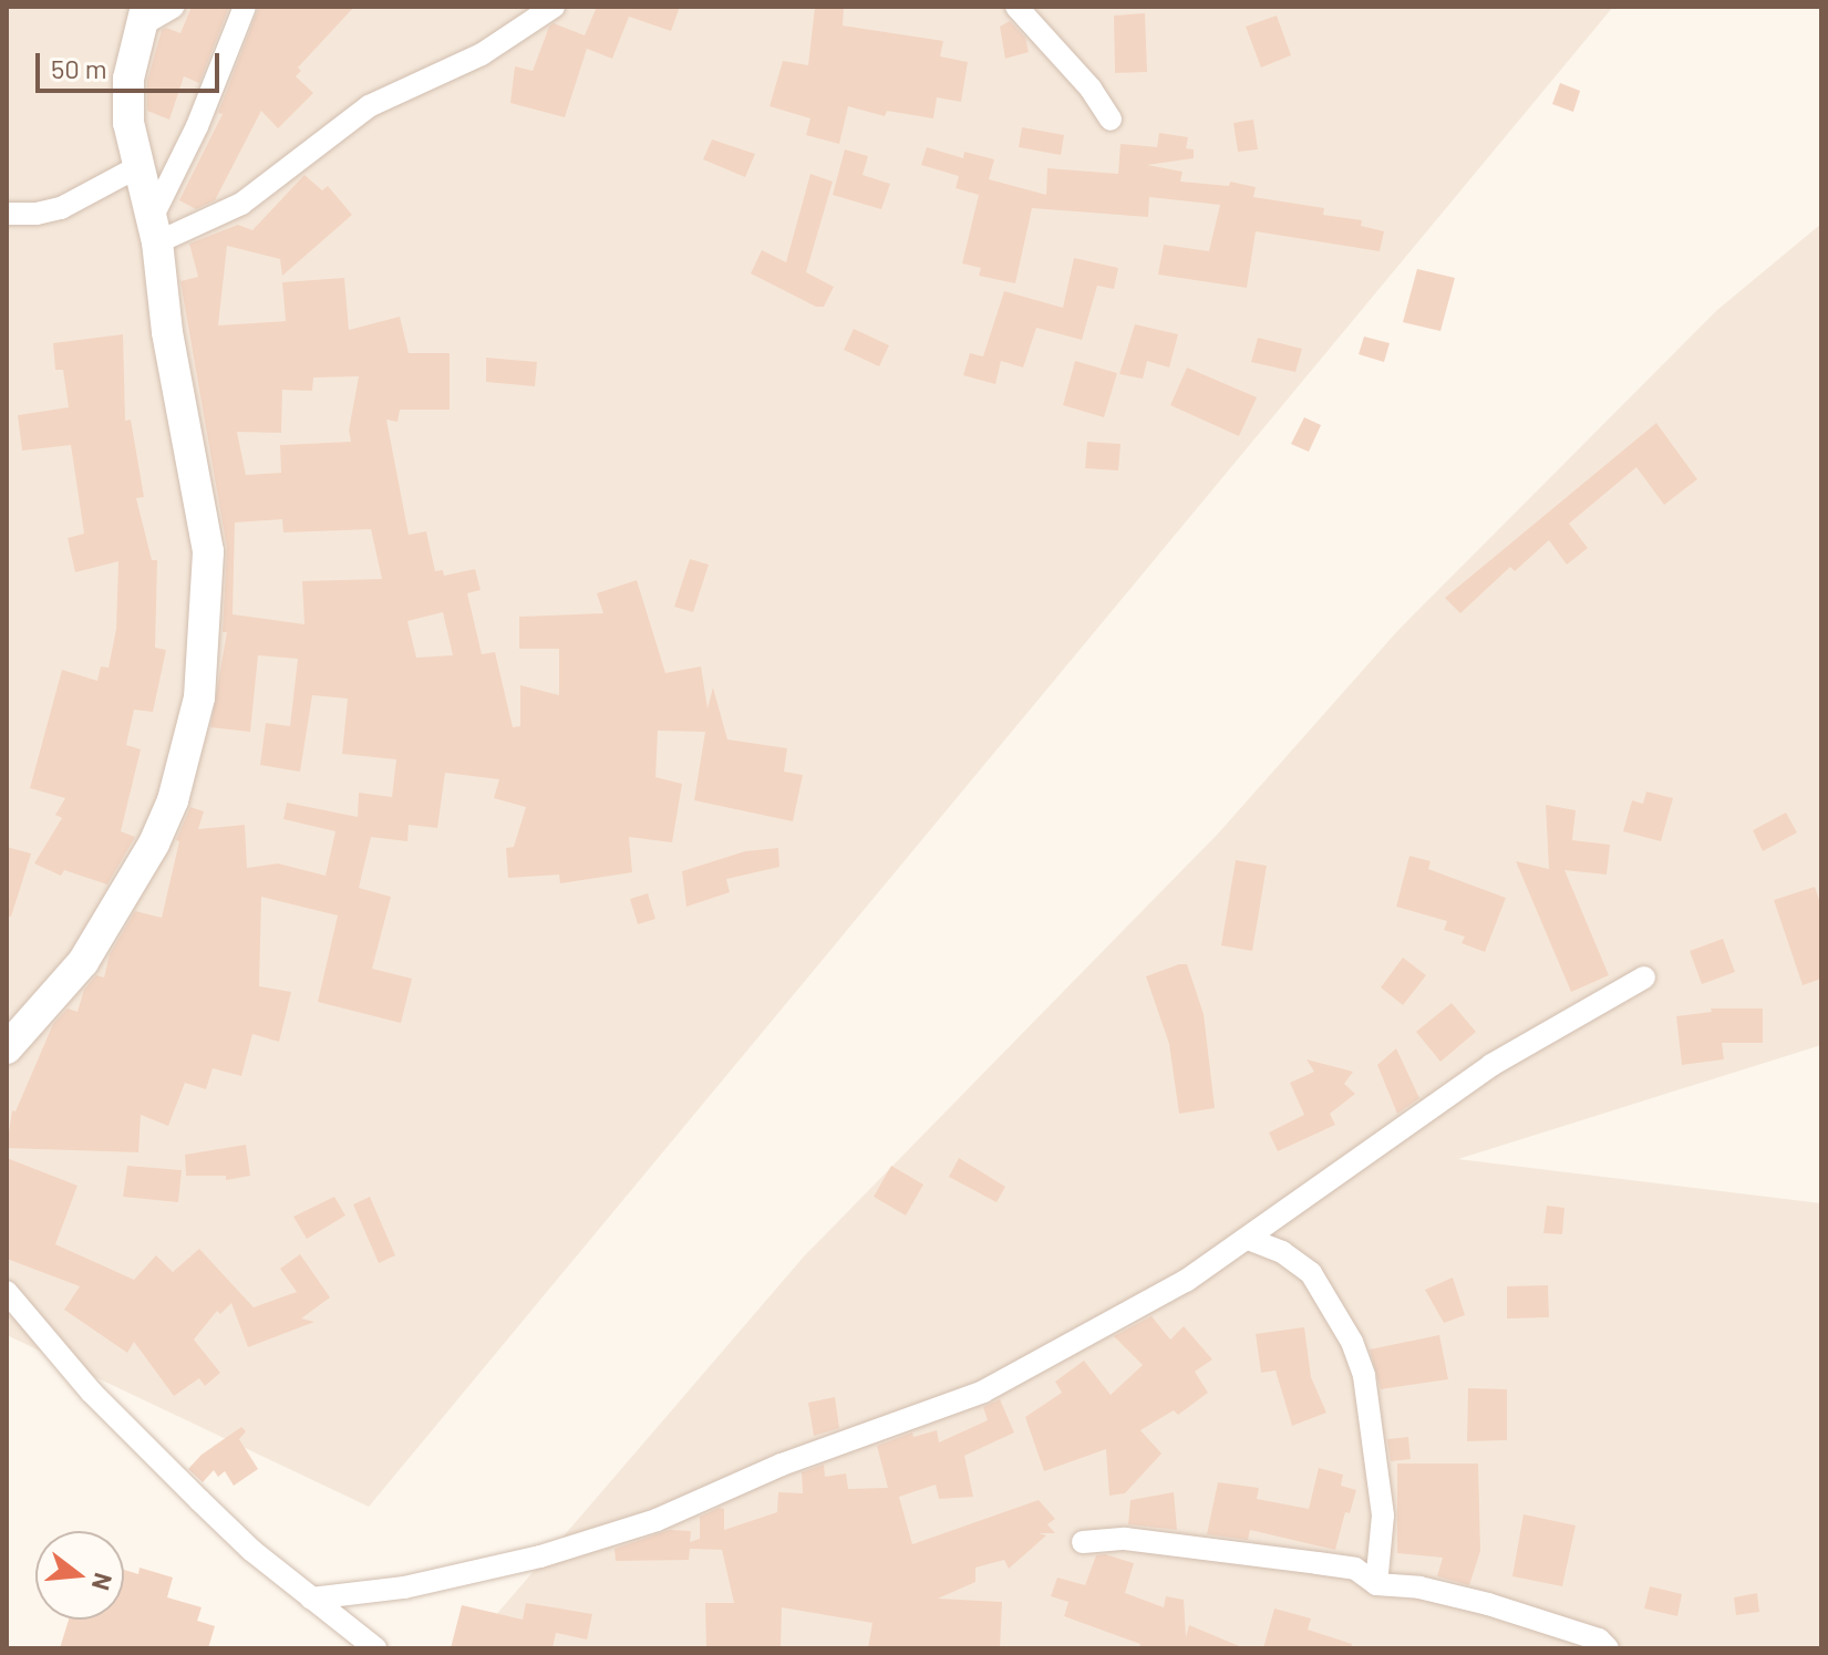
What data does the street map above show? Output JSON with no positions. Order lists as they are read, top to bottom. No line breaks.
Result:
{"scale_bar":"50 m","north":"right"}
